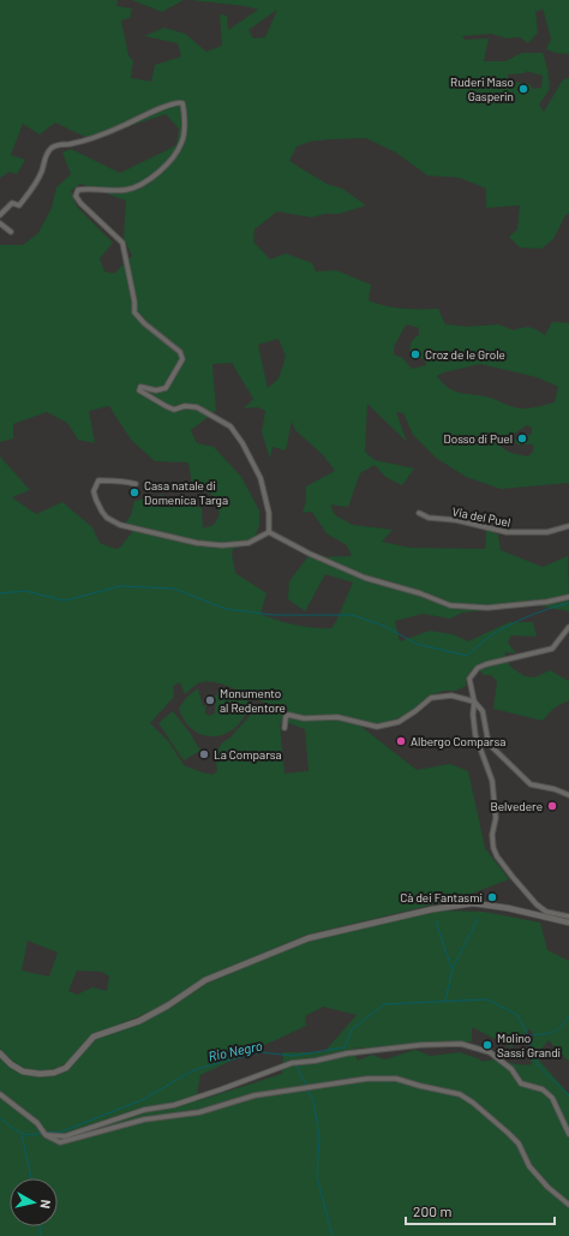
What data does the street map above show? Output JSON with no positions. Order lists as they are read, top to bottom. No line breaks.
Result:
{"streets":{"street":["Via del Puel"]},"water":["Rio Negro"],"places":["Ruderi Maso Gasperin","Croz de le Grole","Dosso di Puel","Casa natale di Domenica Targa","Monumento al Redentore","Albergo Comparsa","La Comparsa","Belvedere","Cà dei Fantasmi","Molino Sassi Grandi"],"scale_bar":"200 m","north":"right"}
